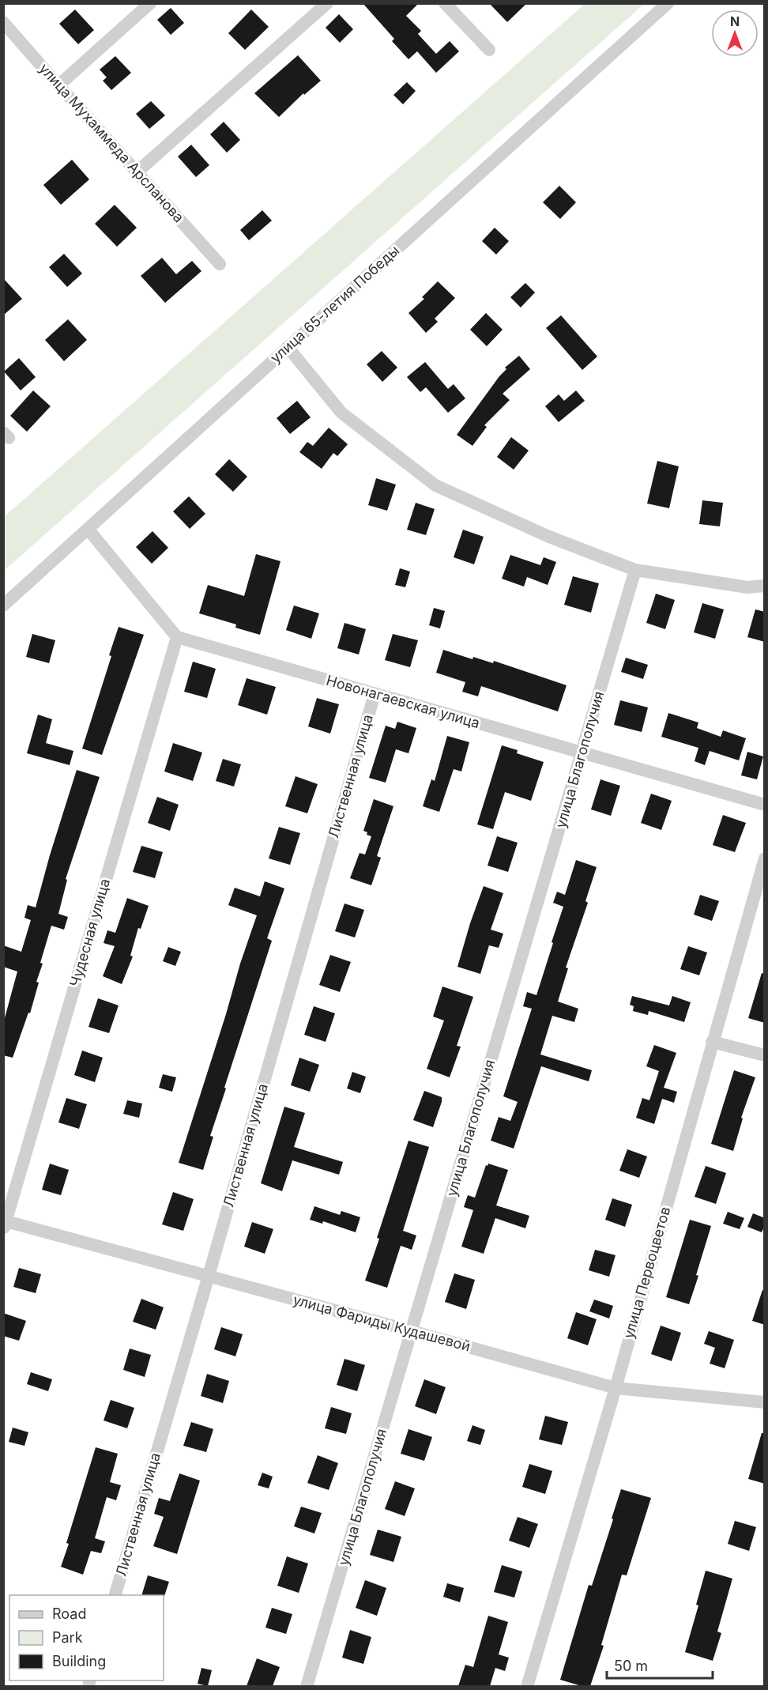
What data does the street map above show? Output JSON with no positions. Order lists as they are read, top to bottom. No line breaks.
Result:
{"streets":{"street":["улица Мухаммеда Арсланова","улица 65-летия Победы","Новонагаевская улица","улица Благополучия","Лиственная улица","Чудесная улица","улица Первоцветов","улица Фариды Кудашевой"]},"crossings":[["Новонагаевская улица","улица Благополучия"],["Новонагаевская улица","Лиственная улица"],["Новонагаевская улица","Чудесная улица"],["улица Благополучия","улица Фариды Кудашевой"],["Лиственная улица","улица Фариды Кудашевой"],["Чудесная улица","улица Фариды Кудашевой"],["улица Первоцветов","улица Фариды Кудашевой"]],"legend":["Road","Park","Building"],"scale_bar":"50 m","north":"top"}
